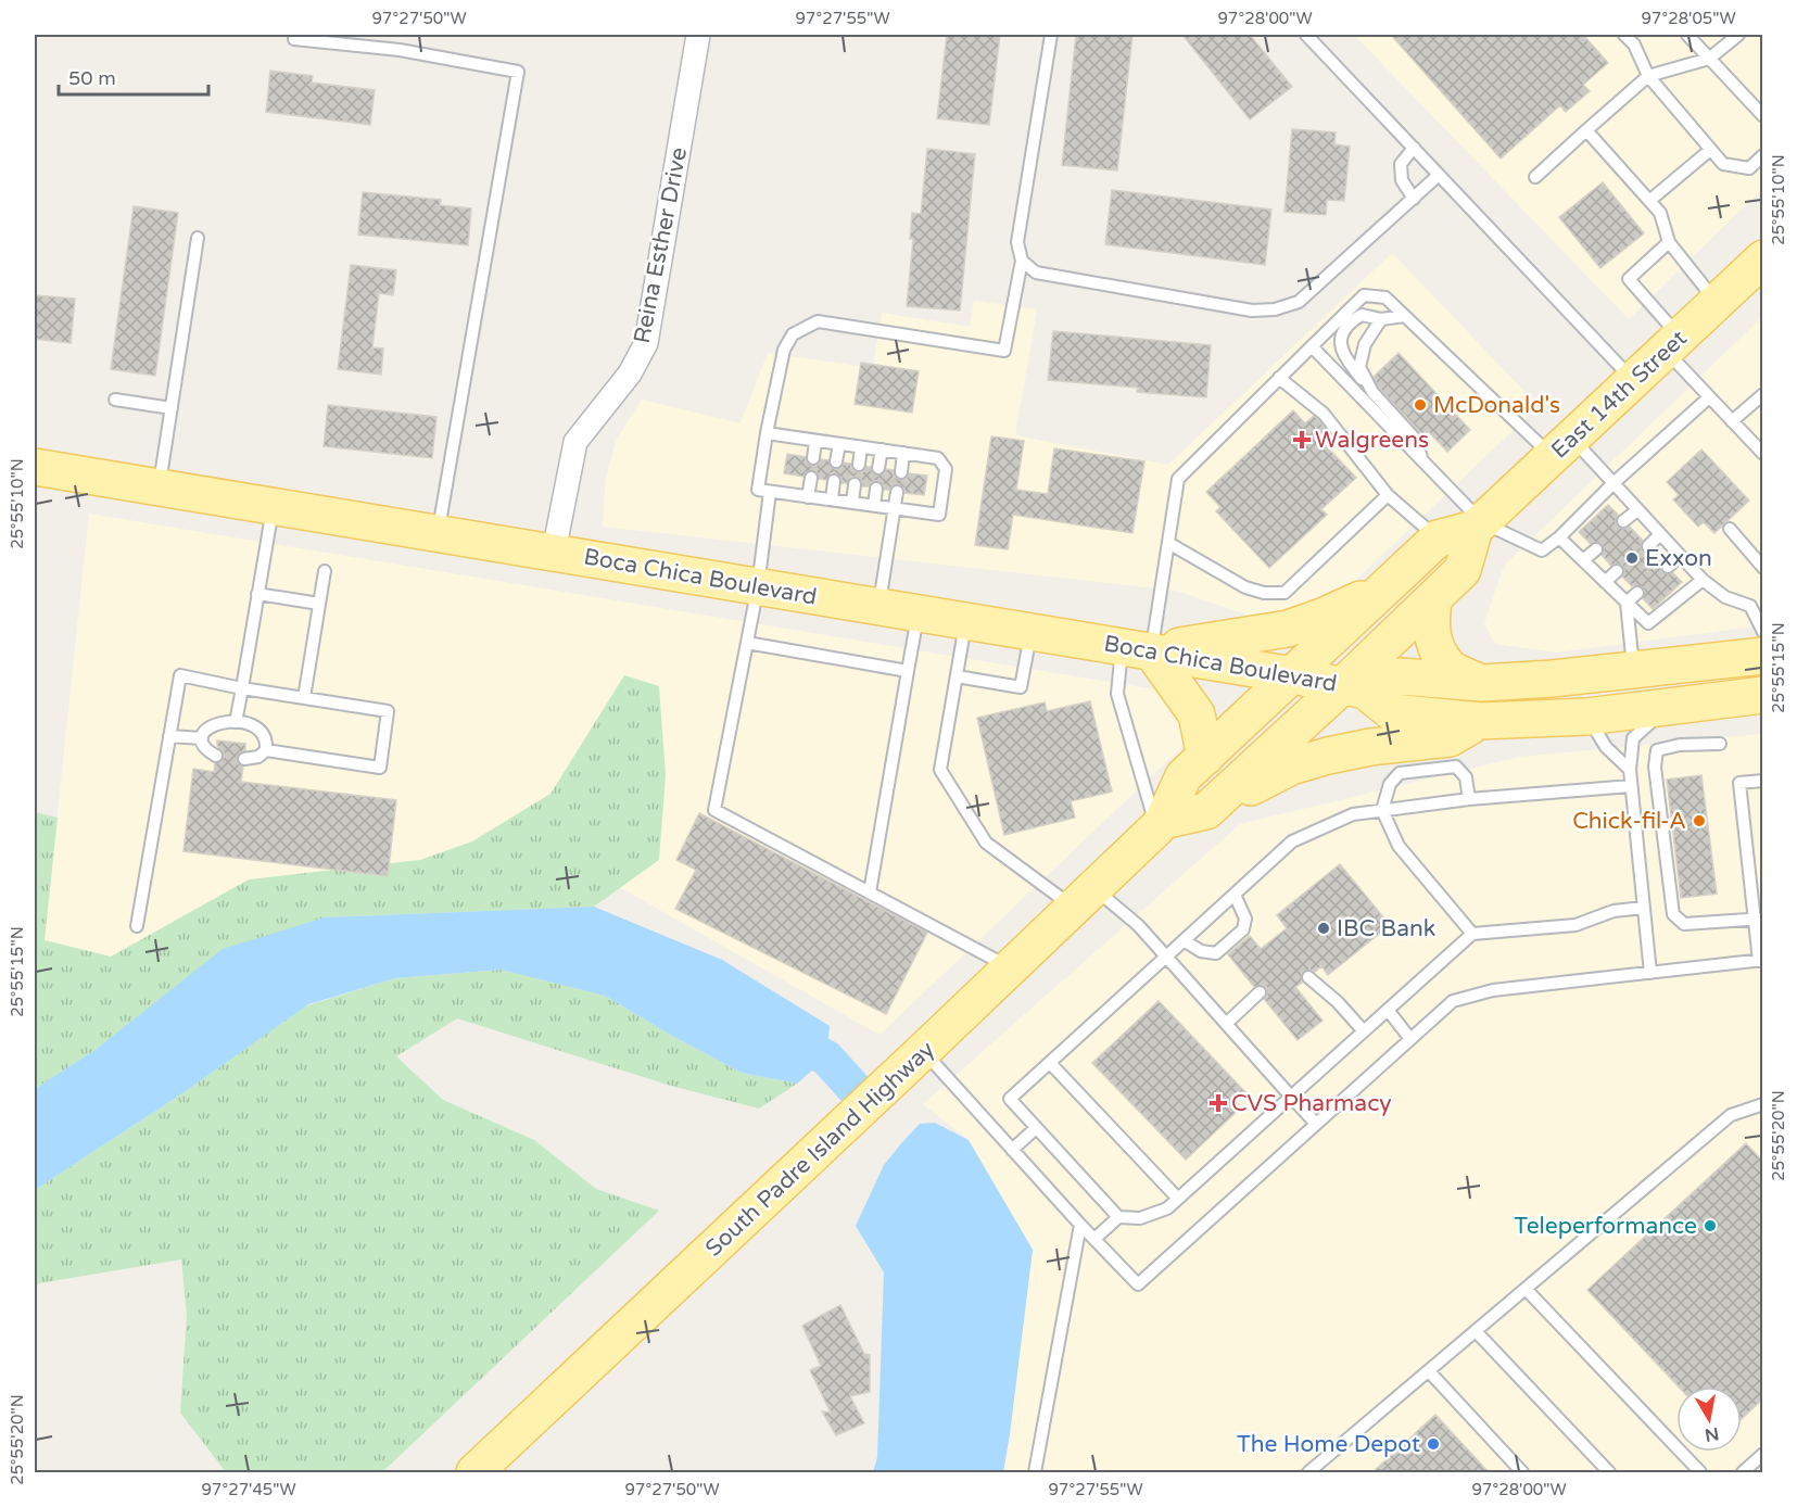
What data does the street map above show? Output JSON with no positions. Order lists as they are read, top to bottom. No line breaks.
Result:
{"streets":{"main road":["East 14th Street","Boca Chica Boulevard","South Padre Island Highway"],"street":["Reina Esther Drive"]},"crossings":[["Reina Esther Drive","Boca Chica Boulevard"],["East 14th Street","Boca Chica Boulevard"],["East 14th Street","South Padre Island Highway"],["Boca Chica Boulevard","South Padre Island Highway"]],"places":{"other":["McDonald's","Exxon","Chick-fil-A","IBC Bank","Teleperformance","The Home Depot"],"health":["Walgreens","CVS Pharmacy"]},"scale_bar":"50 m","north":"bottom","coordinates":["97°27'50\"W","97°27'55\"W","97°28'00\"W","97°28'05\"W","25°55'10\"N","25°55'15\"N","25°55'20\"N","97°27'45\"W"]}
